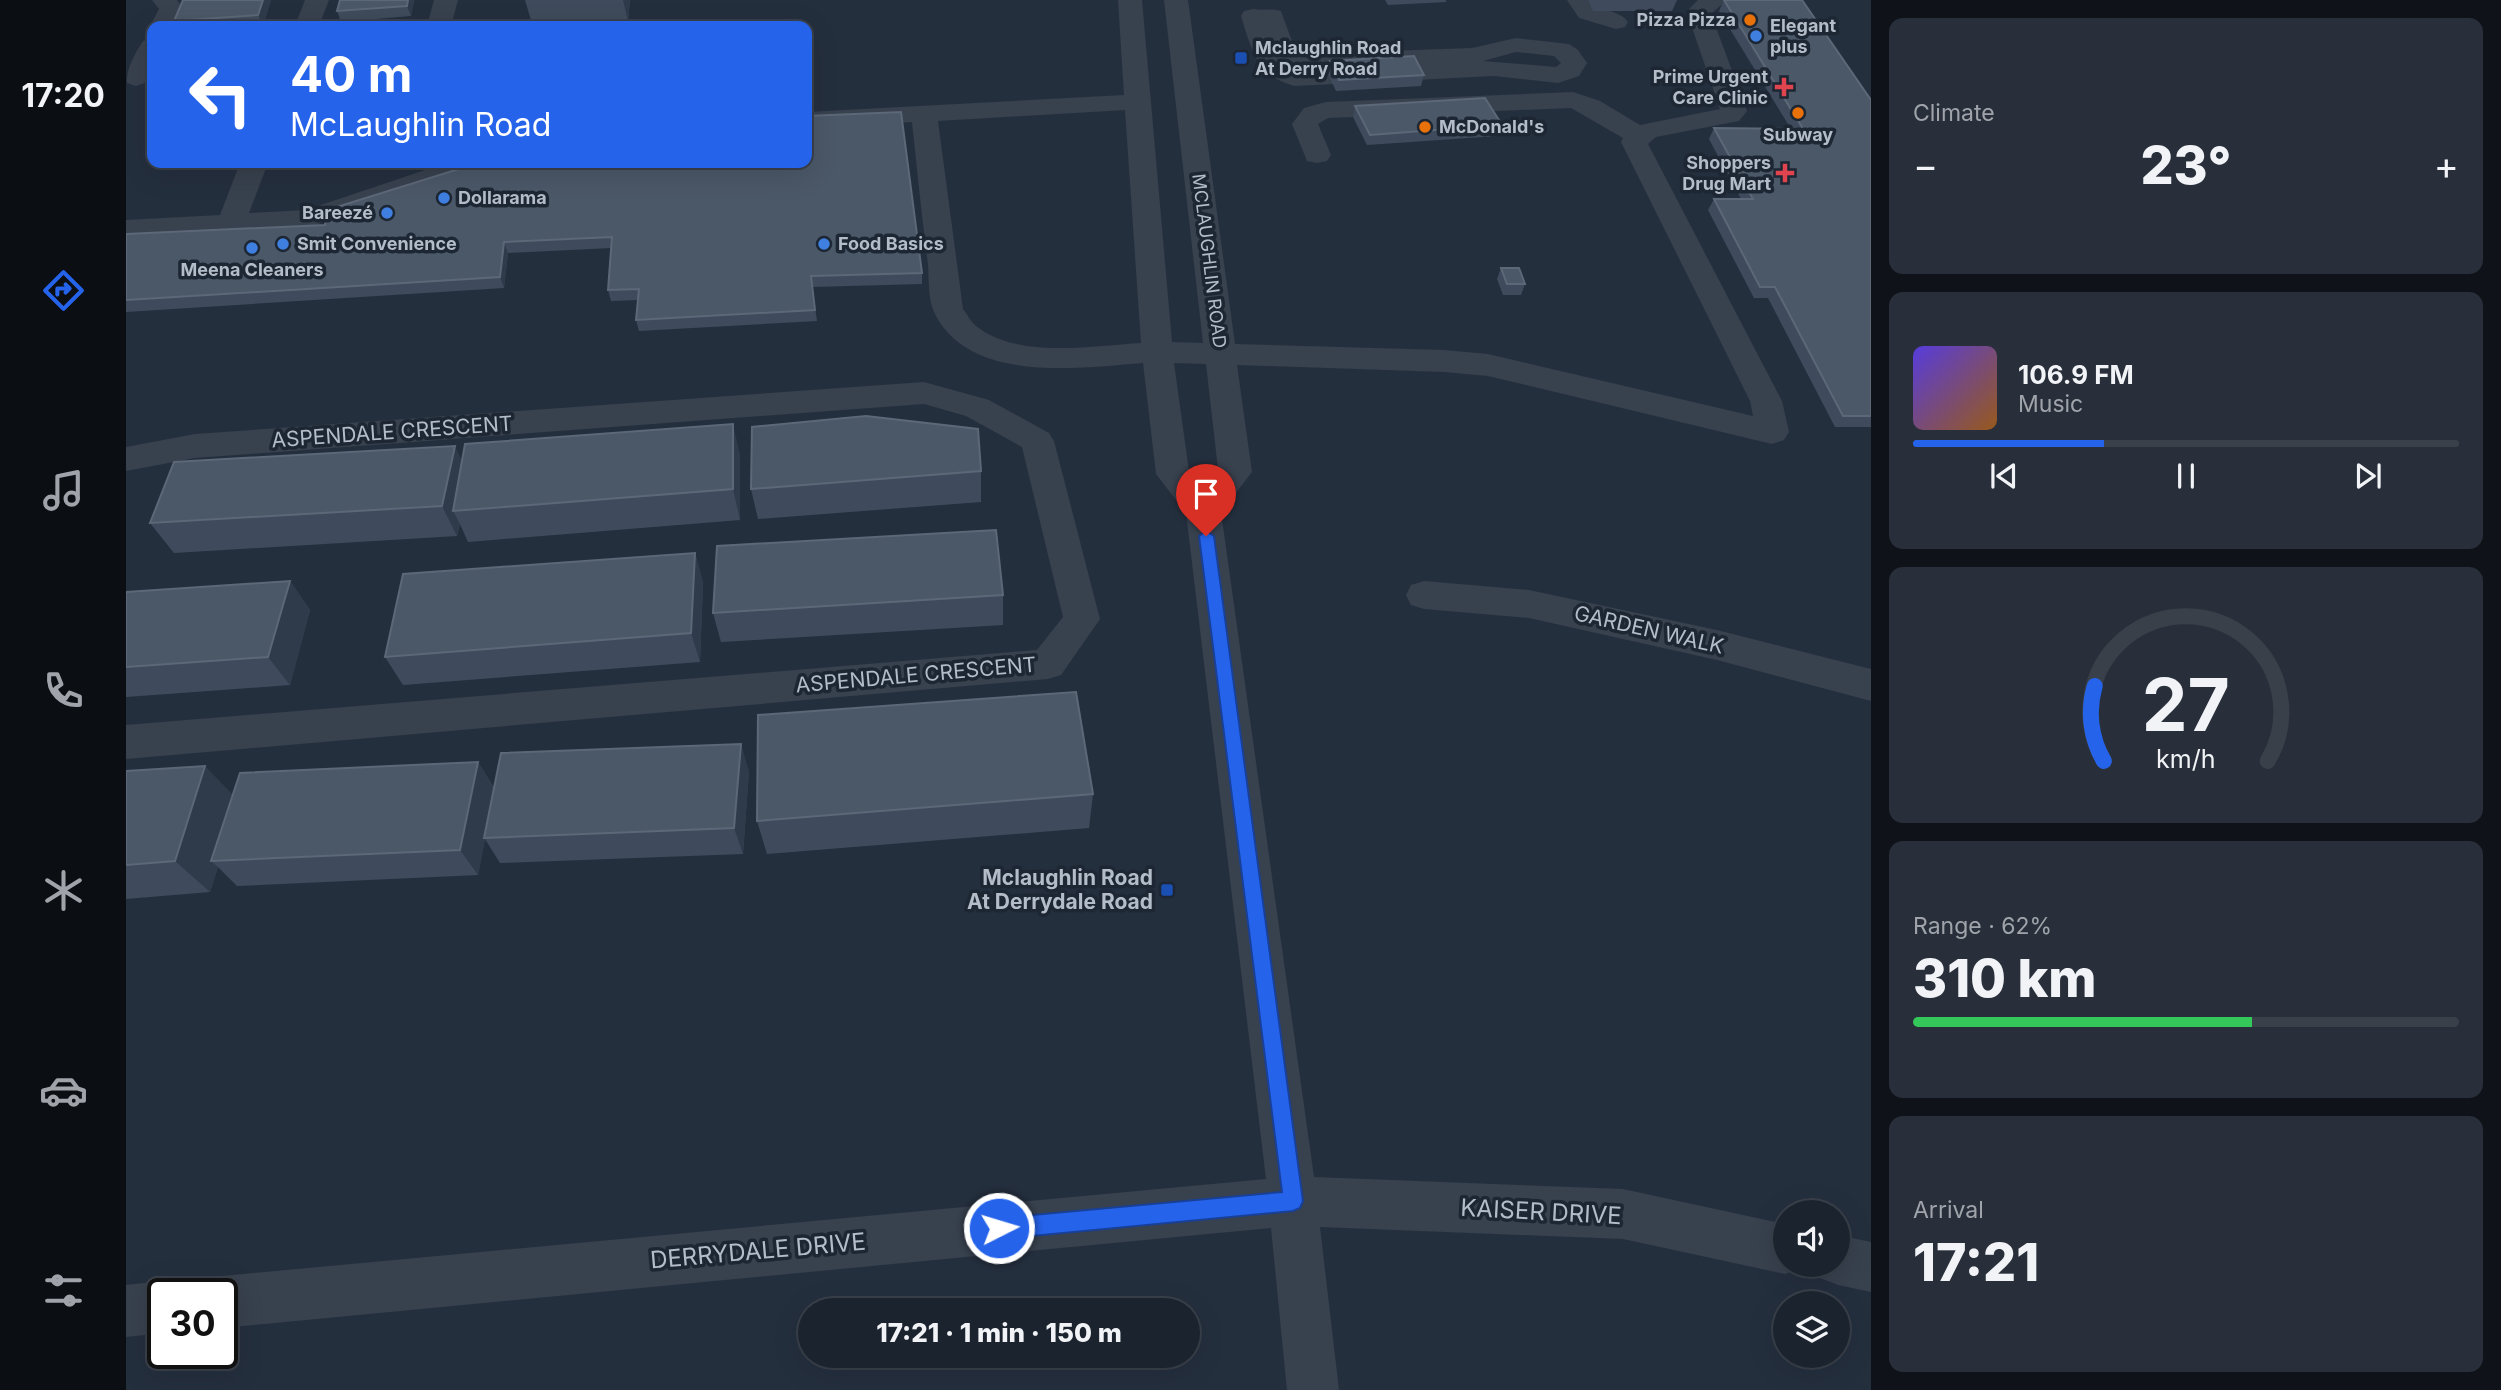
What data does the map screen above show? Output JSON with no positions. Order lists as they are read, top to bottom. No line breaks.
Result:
{"streets":{"street":["MCLAUGHLIN ROAD","ASPENDALE CRESCENT","GARDEN WALK","KAISER DRIVE","DERRYDALE DRIVE"]},"crossings":[["KAISER DRIVE","DERRYDALE DRIVE"]],"places":{"other":["Pizza Pizza","Elegant plus","Subway","McDonald's","Dollarama","Bareezé","Smit Convenience","Food Basics","Meena Cleaners"],"transit":["Mclaughlin Road At Derry Road","Mclaughlin Road At Derrydale Road"],"health":["Prime Urgent Care Clinic","Shoppers Drug Mart"]},"page":{"tabs":"17:20","tile":["Climate",["Range · 62%","310 km"],["Arrival","17:21"]],"turn":["40 m","McLaughlin Road"],"heat":["−","23°","+"],"song":["106.9 FM","Music"],"limit":"30","trip":"17:21 · 1 min · 150 m","gauge":["27","km/h"]}}
